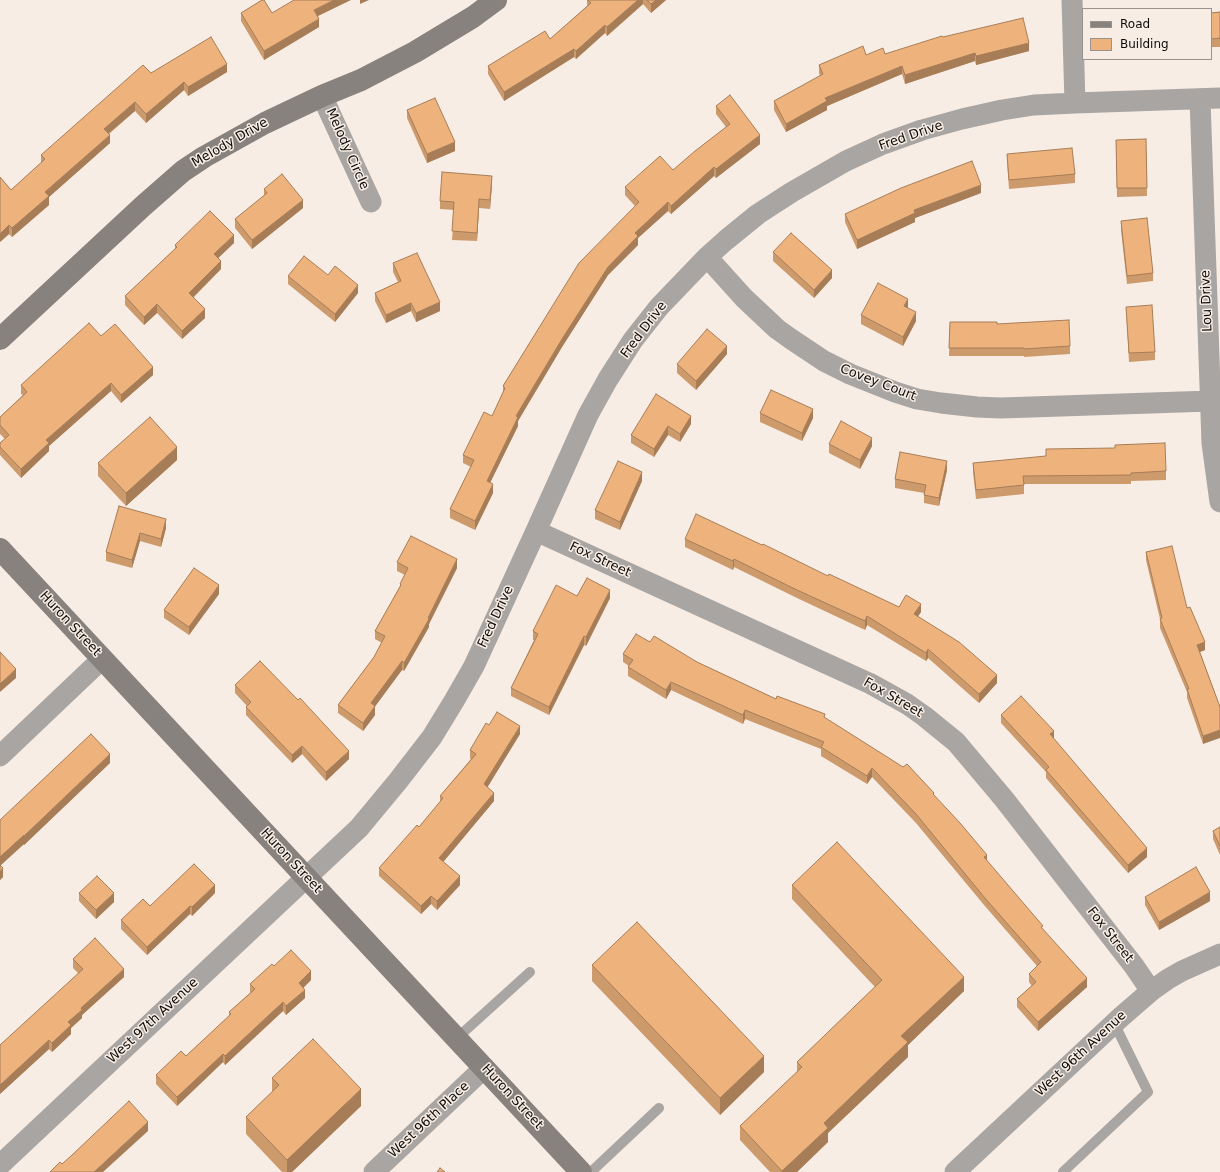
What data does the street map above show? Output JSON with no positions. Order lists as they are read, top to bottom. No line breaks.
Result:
{"streets":{"main road":["Melody Drive","Huron Street"],"street":["Fred Drive","Melody Circle","Lou Drive","Covey Court","Fox Street","West 97th Avenue","West 96th Avenue","West 96th Place"]},"crossings":[["Fred Drive","Lou Drive"],["Fred Drive","Covey Court"],["Fred Drive","Fox Street"],["Fred Drive","Huron Street"],["Fred Drive","West 97th Avenue"],["Melody Drive","Melody Circle"],["Lou Drive","Covey Court"],["Fox Street","West 96th Avenue"],["Huron Street","West 97th Avenue"],["Huron Street","West 96th Place"]],"legend":["Road","Building"]}
